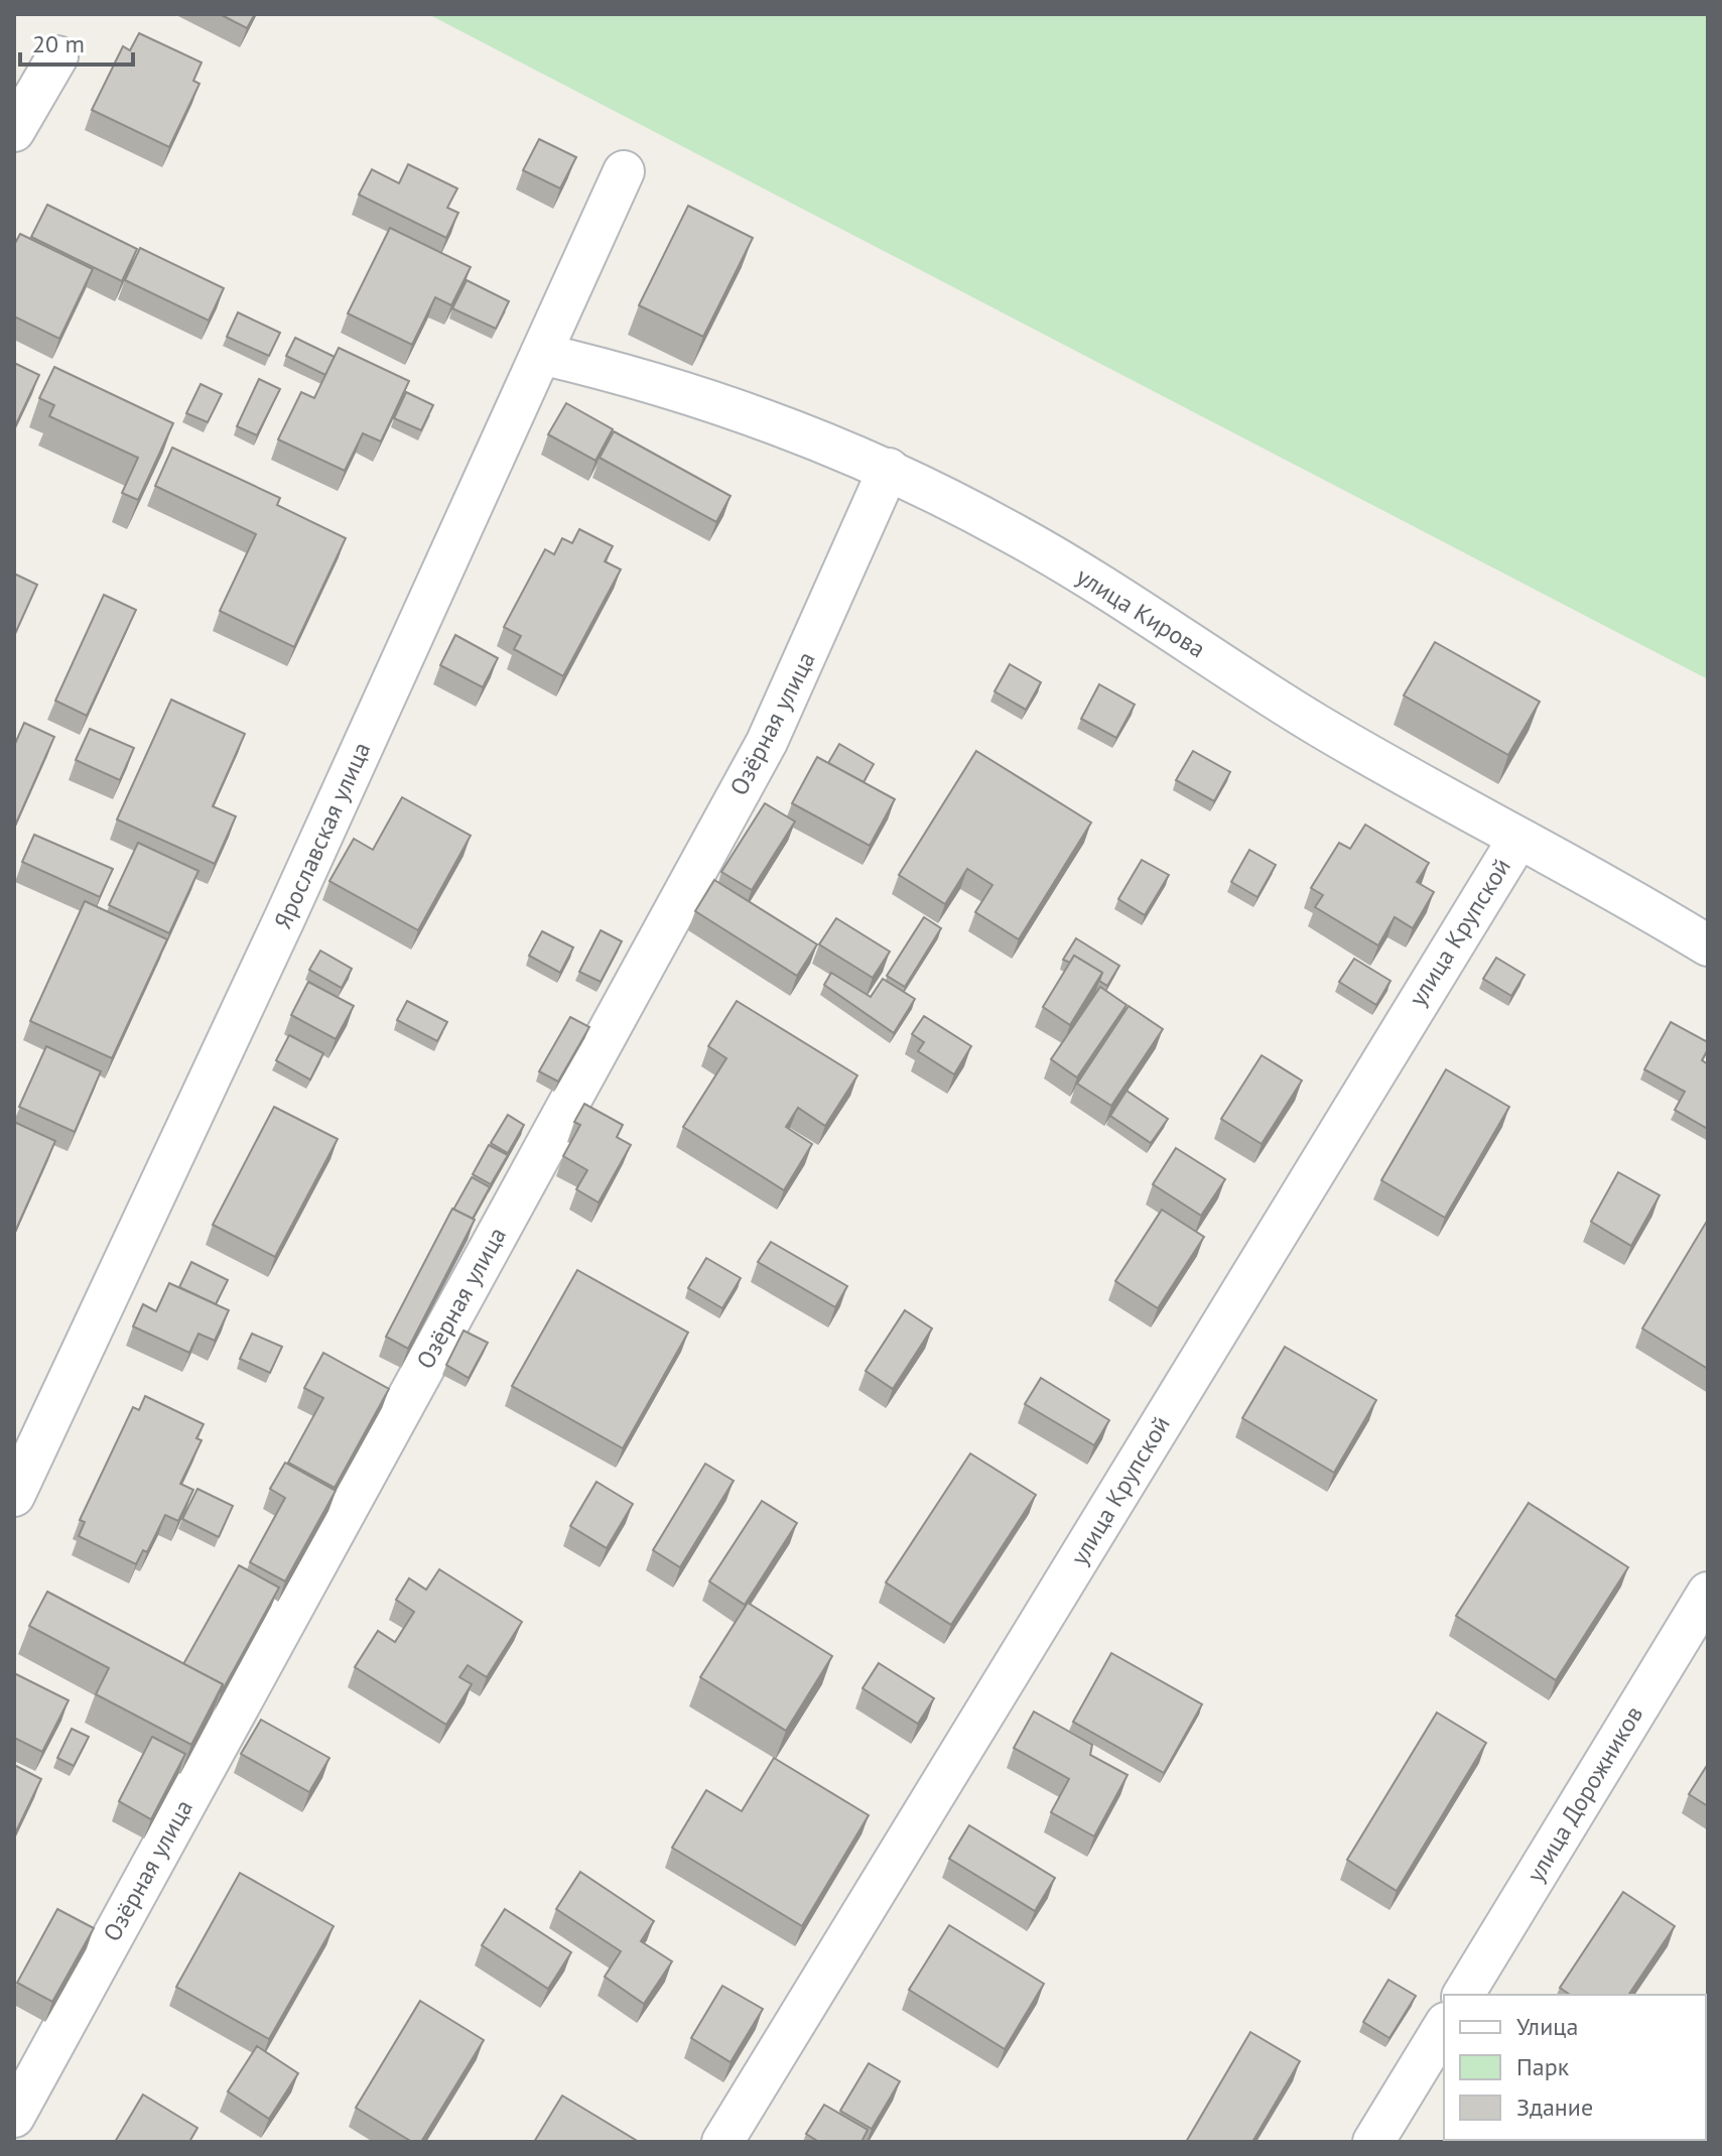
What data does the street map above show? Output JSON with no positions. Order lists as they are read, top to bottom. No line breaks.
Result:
{"streets":{"street":["улица Кирова","Озёрная улица","Ярославская улица","улица Крупской","улица Дорожников"]},"crossings":[["улица Кирова","Озёрная улица"],["улица Кирова","Ярославская улица"],["улица Кирова","улица Крупской"]],"legend":["Улица","Парк","Здание"],"scale_bar":"20 m"}
